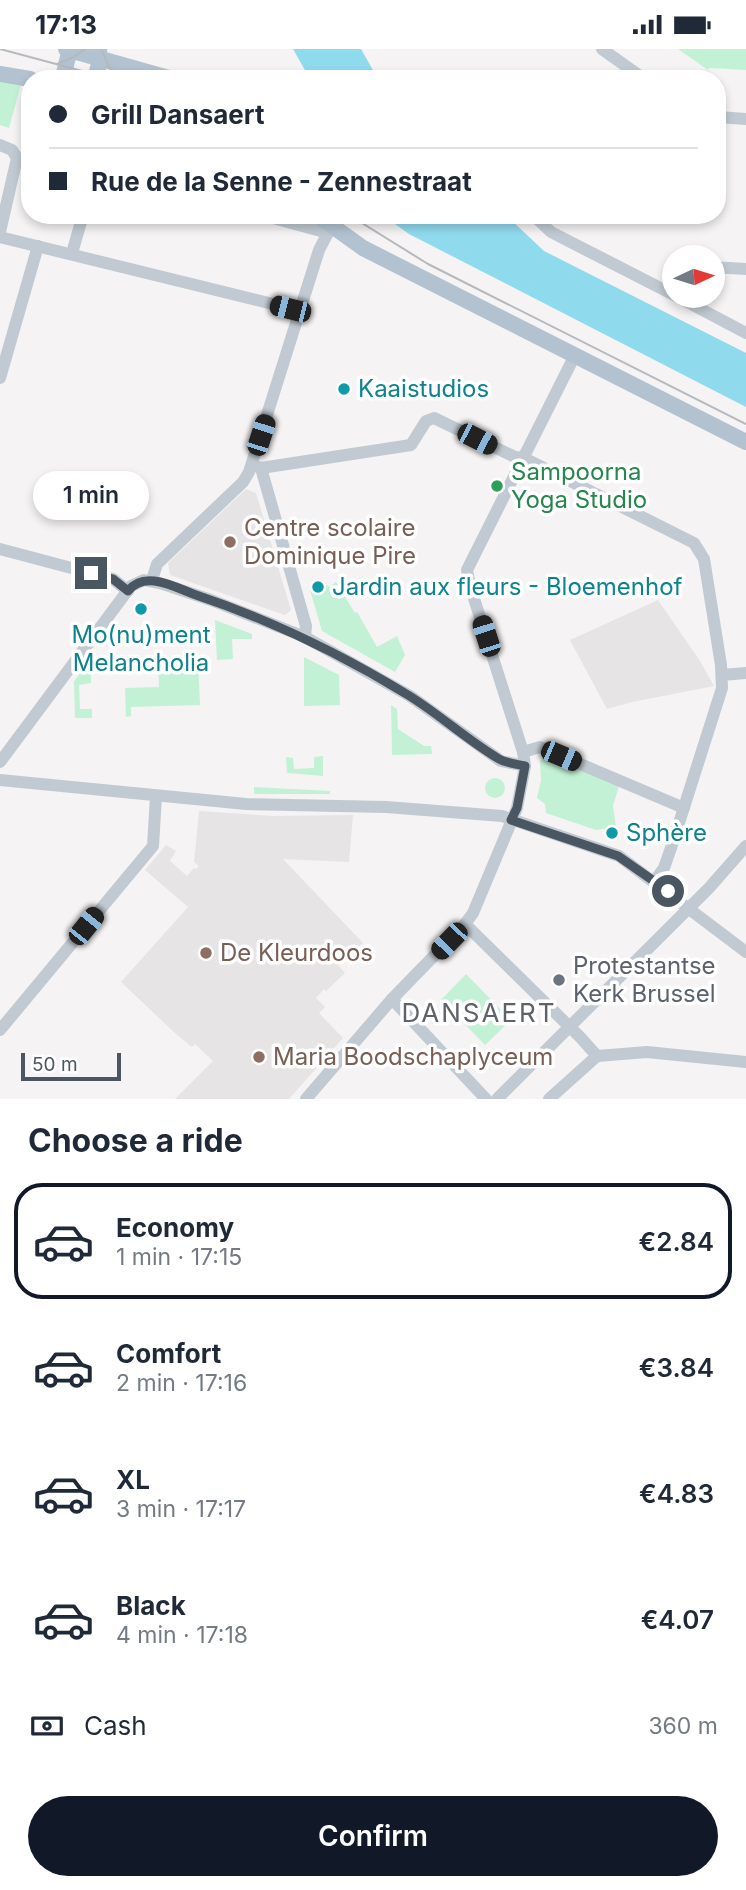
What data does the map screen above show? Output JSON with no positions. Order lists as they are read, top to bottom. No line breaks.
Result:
{"districts":["DANSAERT"],"places":["Kaaistudios","Sampoorna Yoga Studio","Centre scolaire Dominique Pire","Jardin aux fleurs - Bloemenhof","Mo(nu)ment Melancholia","Sphère","De Kleurdoos","Protestantse Kerk Brussel","Maria Boodschaplyceum"],"scale_bar":"50 m","north":"right","page":{"status":"17:13","banner":["Grill Dansaert","Rue de la Senne - Zennestraat"],"bubble":"1 min","scale":"50 m","heading":"Choose a ride","list":[{"name":"Economy","note":"1 min · 17:15","value":"€2.84"},{"name":"Comfort","note":"2 min · 17:16","value":"€3.84"},{"name":"XL","note":"3 min · 17:17","value":"€4.83"},{"name":"Black","note":"4 min · 17:18","value":"€4.07"}],"pay":["Cash","360 m"],"buttons":"Confirm"}}
